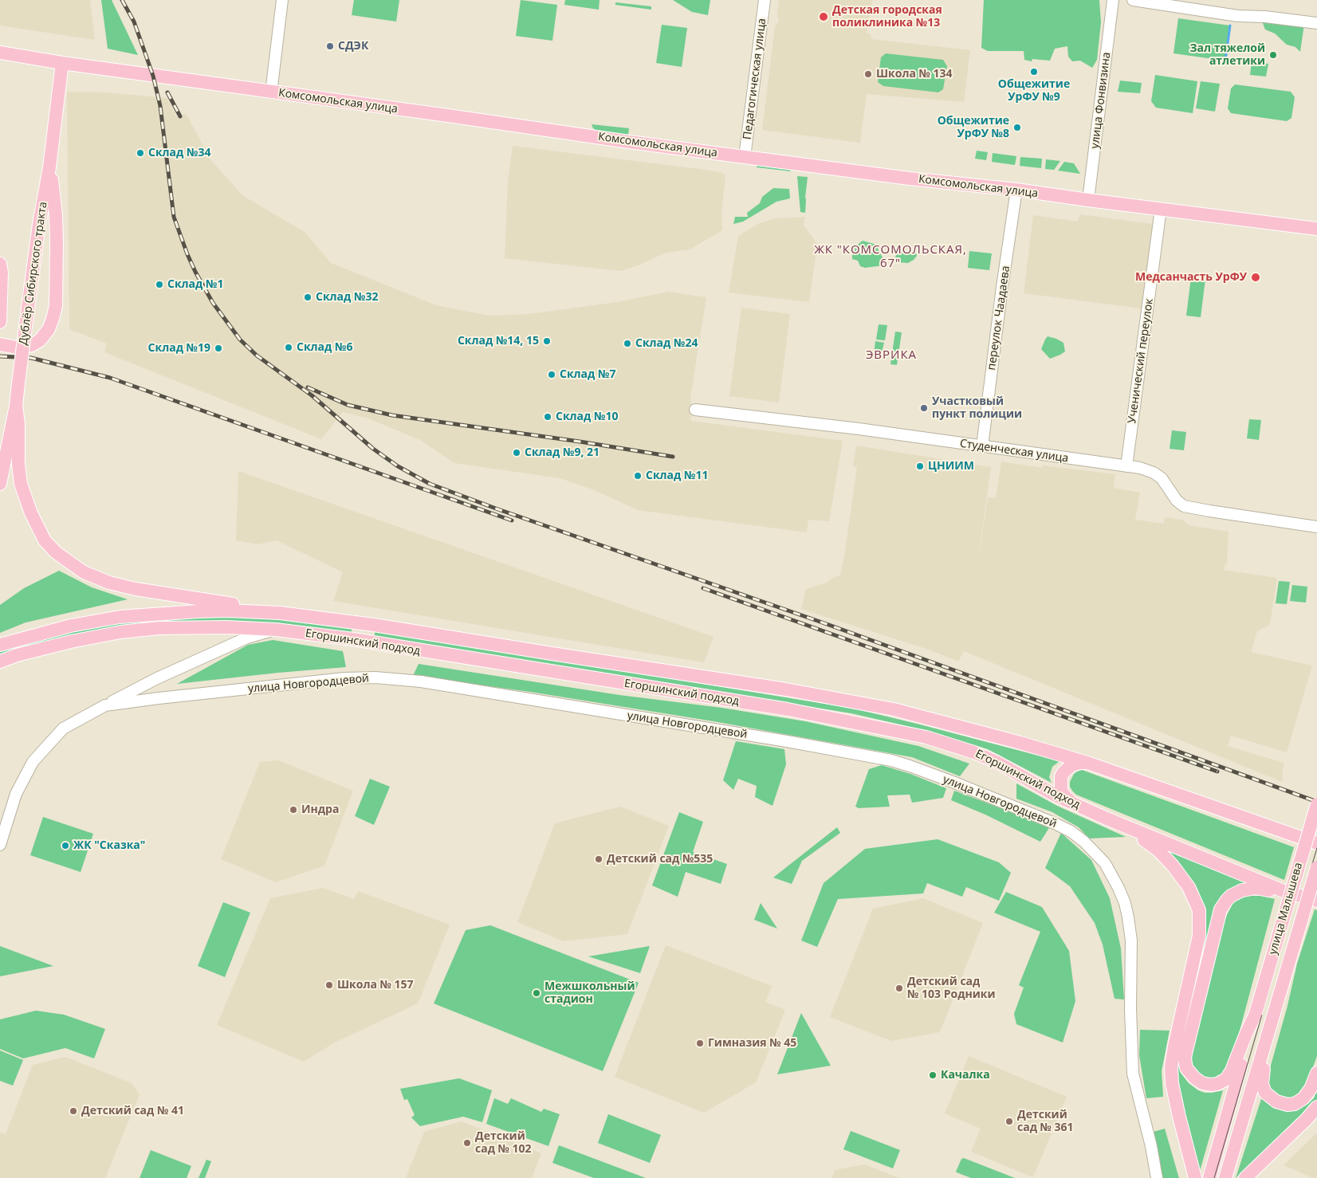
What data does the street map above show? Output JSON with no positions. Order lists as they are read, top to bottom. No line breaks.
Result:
{"streets":{"main road":["Комсомольская улица","Дублёр Сибирского тракта","Егоршинский подход","улица Малышева"],"street":["Педагогическая улица","улица Фонвизина","переулок Чаадаева","Ученический переулок","Студенческая улица","улица Новгородцевой"]},"crossings":[["Педагогическая улица","Комсомольская улица"],["улица Фонвизина","Комсомольская улица"],["Комсомольская улица","Дублёр Сибирского тракта"],["Комсомольская улица","переулок Чаадаева"],["Комсомольская улица","Ученический переулок"],["переулок Чаадаева","Студенческая улица"],["Ученический переулок","Студенческая улица"]],"districts":["ЖК \"КОМСОМОЛЬСКАЯ, 67\"","ЭВРИКА"],"places":["Детская городская поликлиника №13","СДЭК","Зал тяжелой атлетики","Общежитие УрФУ №9","Школа № 134","Общежитие УрФУ №8","Склад №34","Медсанчасть УрФУ","Склад №1","Склад №32","Склад №14, 15","Склад №24","Склад №6","Склад №19","Склад №7","Участковый пункт полиции","Склад №10","Склад №9, 21","ЦНИИМ","Склад №11","Индра","ЖК \"Сказка\"","Детский сад №535","Школа № 157","Детский сад № 103 Родники","Межшкольный стадион","Гимназия № 45","Качалка","Детский сад № 41","Детский сад № 361","Детский сад № 102"]}
